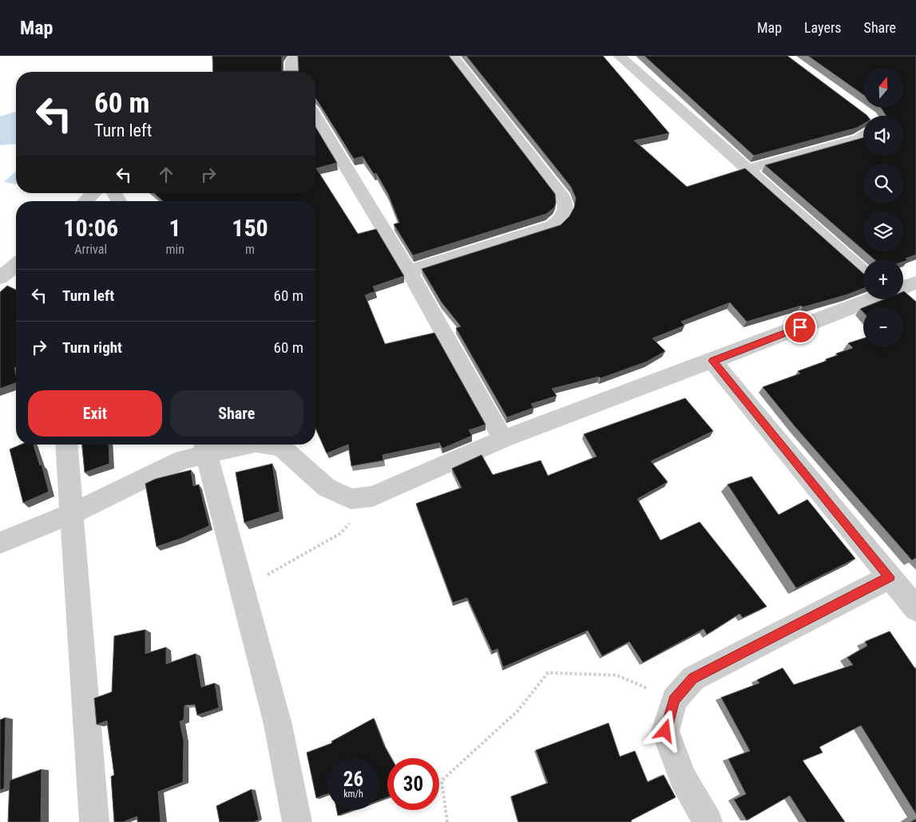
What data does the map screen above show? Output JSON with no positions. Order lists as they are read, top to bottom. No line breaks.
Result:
{"north":"top","page":{"header":"Map","nav":["Map","Layers","Share"],"map_buttons":["+","−"],"turn":["60 m","Turn left"],"eta":["10:06","Arrival","1","min","150","m"],"list":[{"name":"Turn left","value":"60 m"},{"name":"Turn right","value":"60 m"}],"buttons":["Exit","Share"],"speed":"26 km/h","limit":"30"}}
